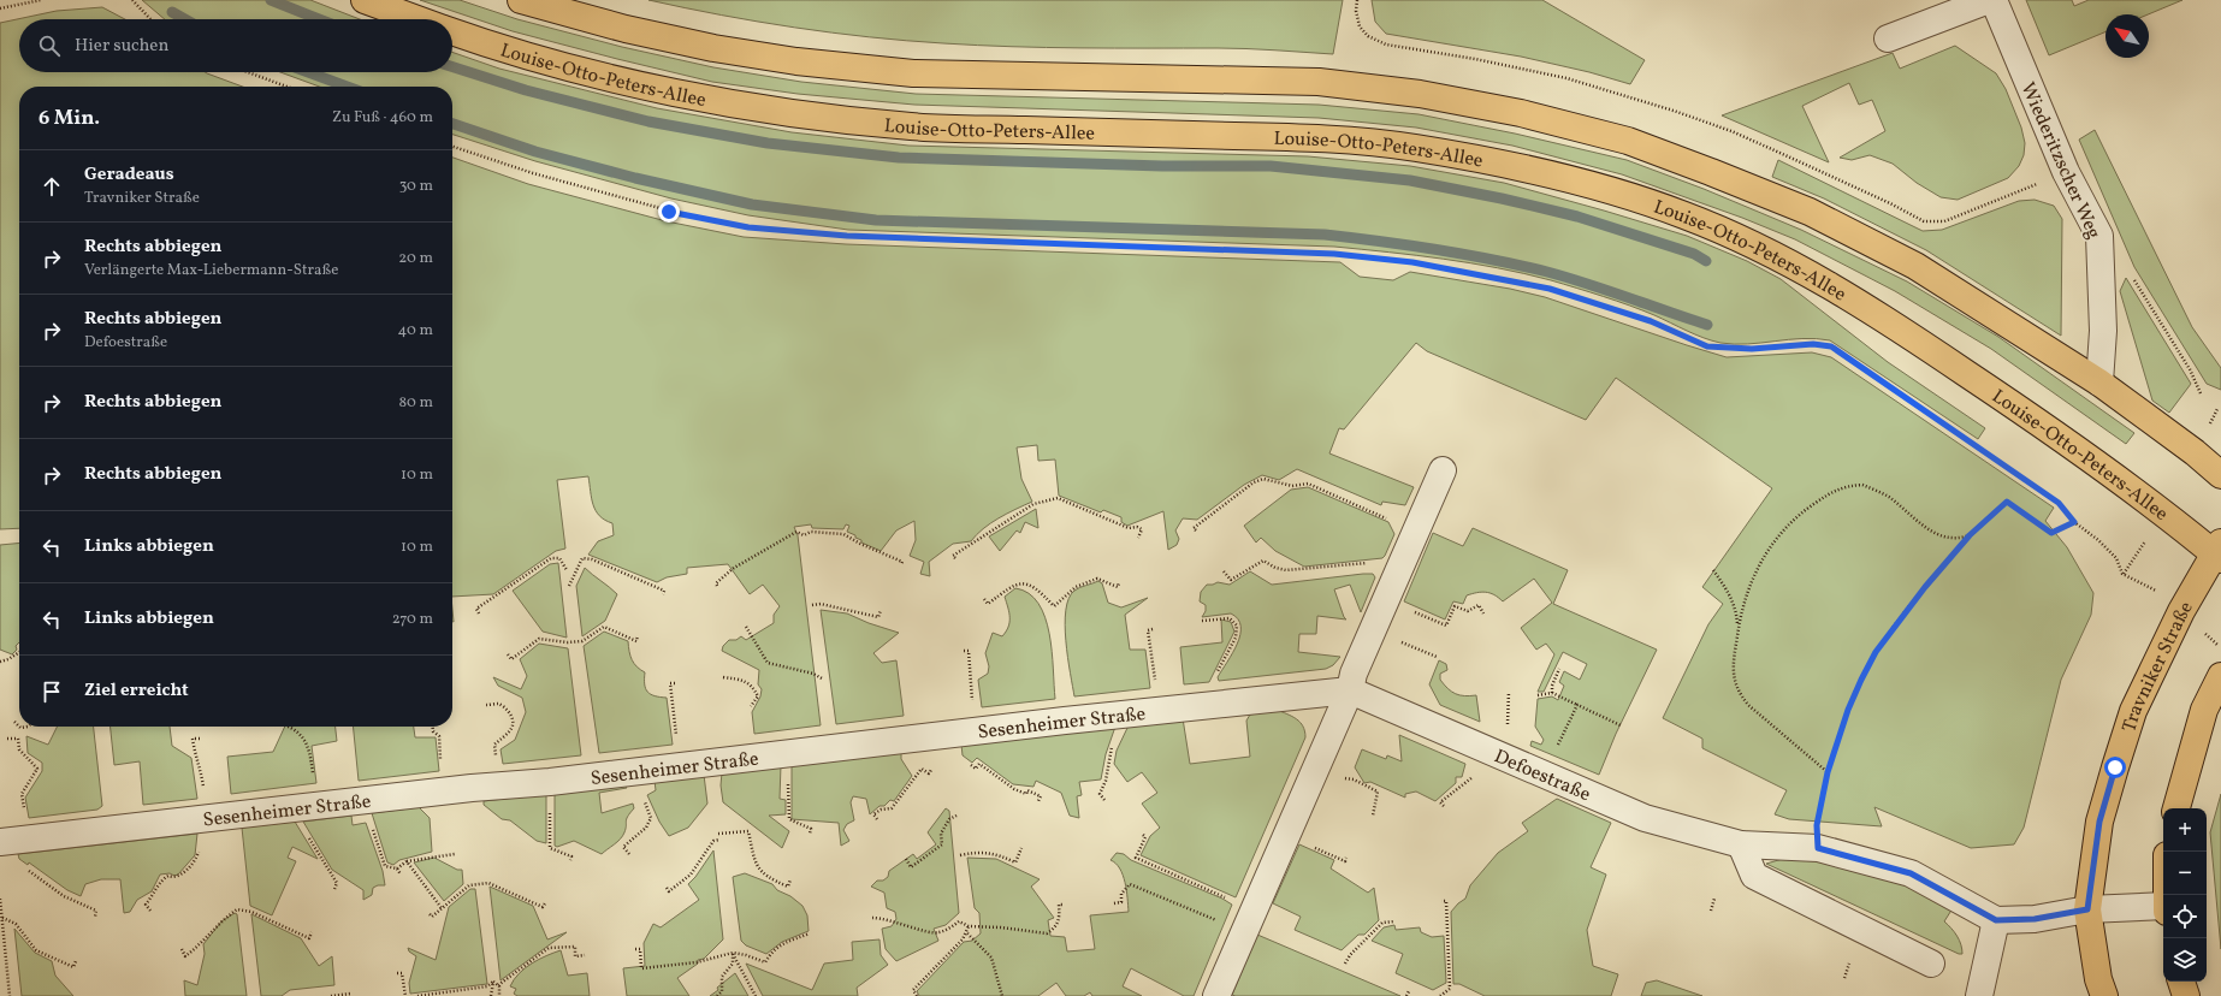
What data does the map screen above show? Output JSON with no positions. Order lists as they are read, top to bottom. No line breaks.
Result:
{"streets":{"main road":["Louise-Otto-Peters-Allee","Travniker Straße"],"street":["Wiederitzscher Weg","Sesenheimer Straße","Defoestraße"]},"crossings":[["Louise-Otto-Peters-Allee","Travniker Straße"],["Sesenheimer Straße","Defoestraße"]],"north":"top left","page":{"search":"Hier suchen","heading":["6 Min.","Zu Fuß · 460 m"],"list":[["Geradeaus","Travniker Straße","30 m"],["Rechts abbiegen","Verlängerte Max-Liebermann-Straße","20 m"],["Rechts abbiegen","Defoestraße","40 m"],["Rechts abbiegen","80 m"],["Rechts abbiegen","10 m"],["Links abbiegen","10 m"],["Links abbiegen","270 m"],"Ziel erreicht"],"map_buttons":["+","−"]}}
